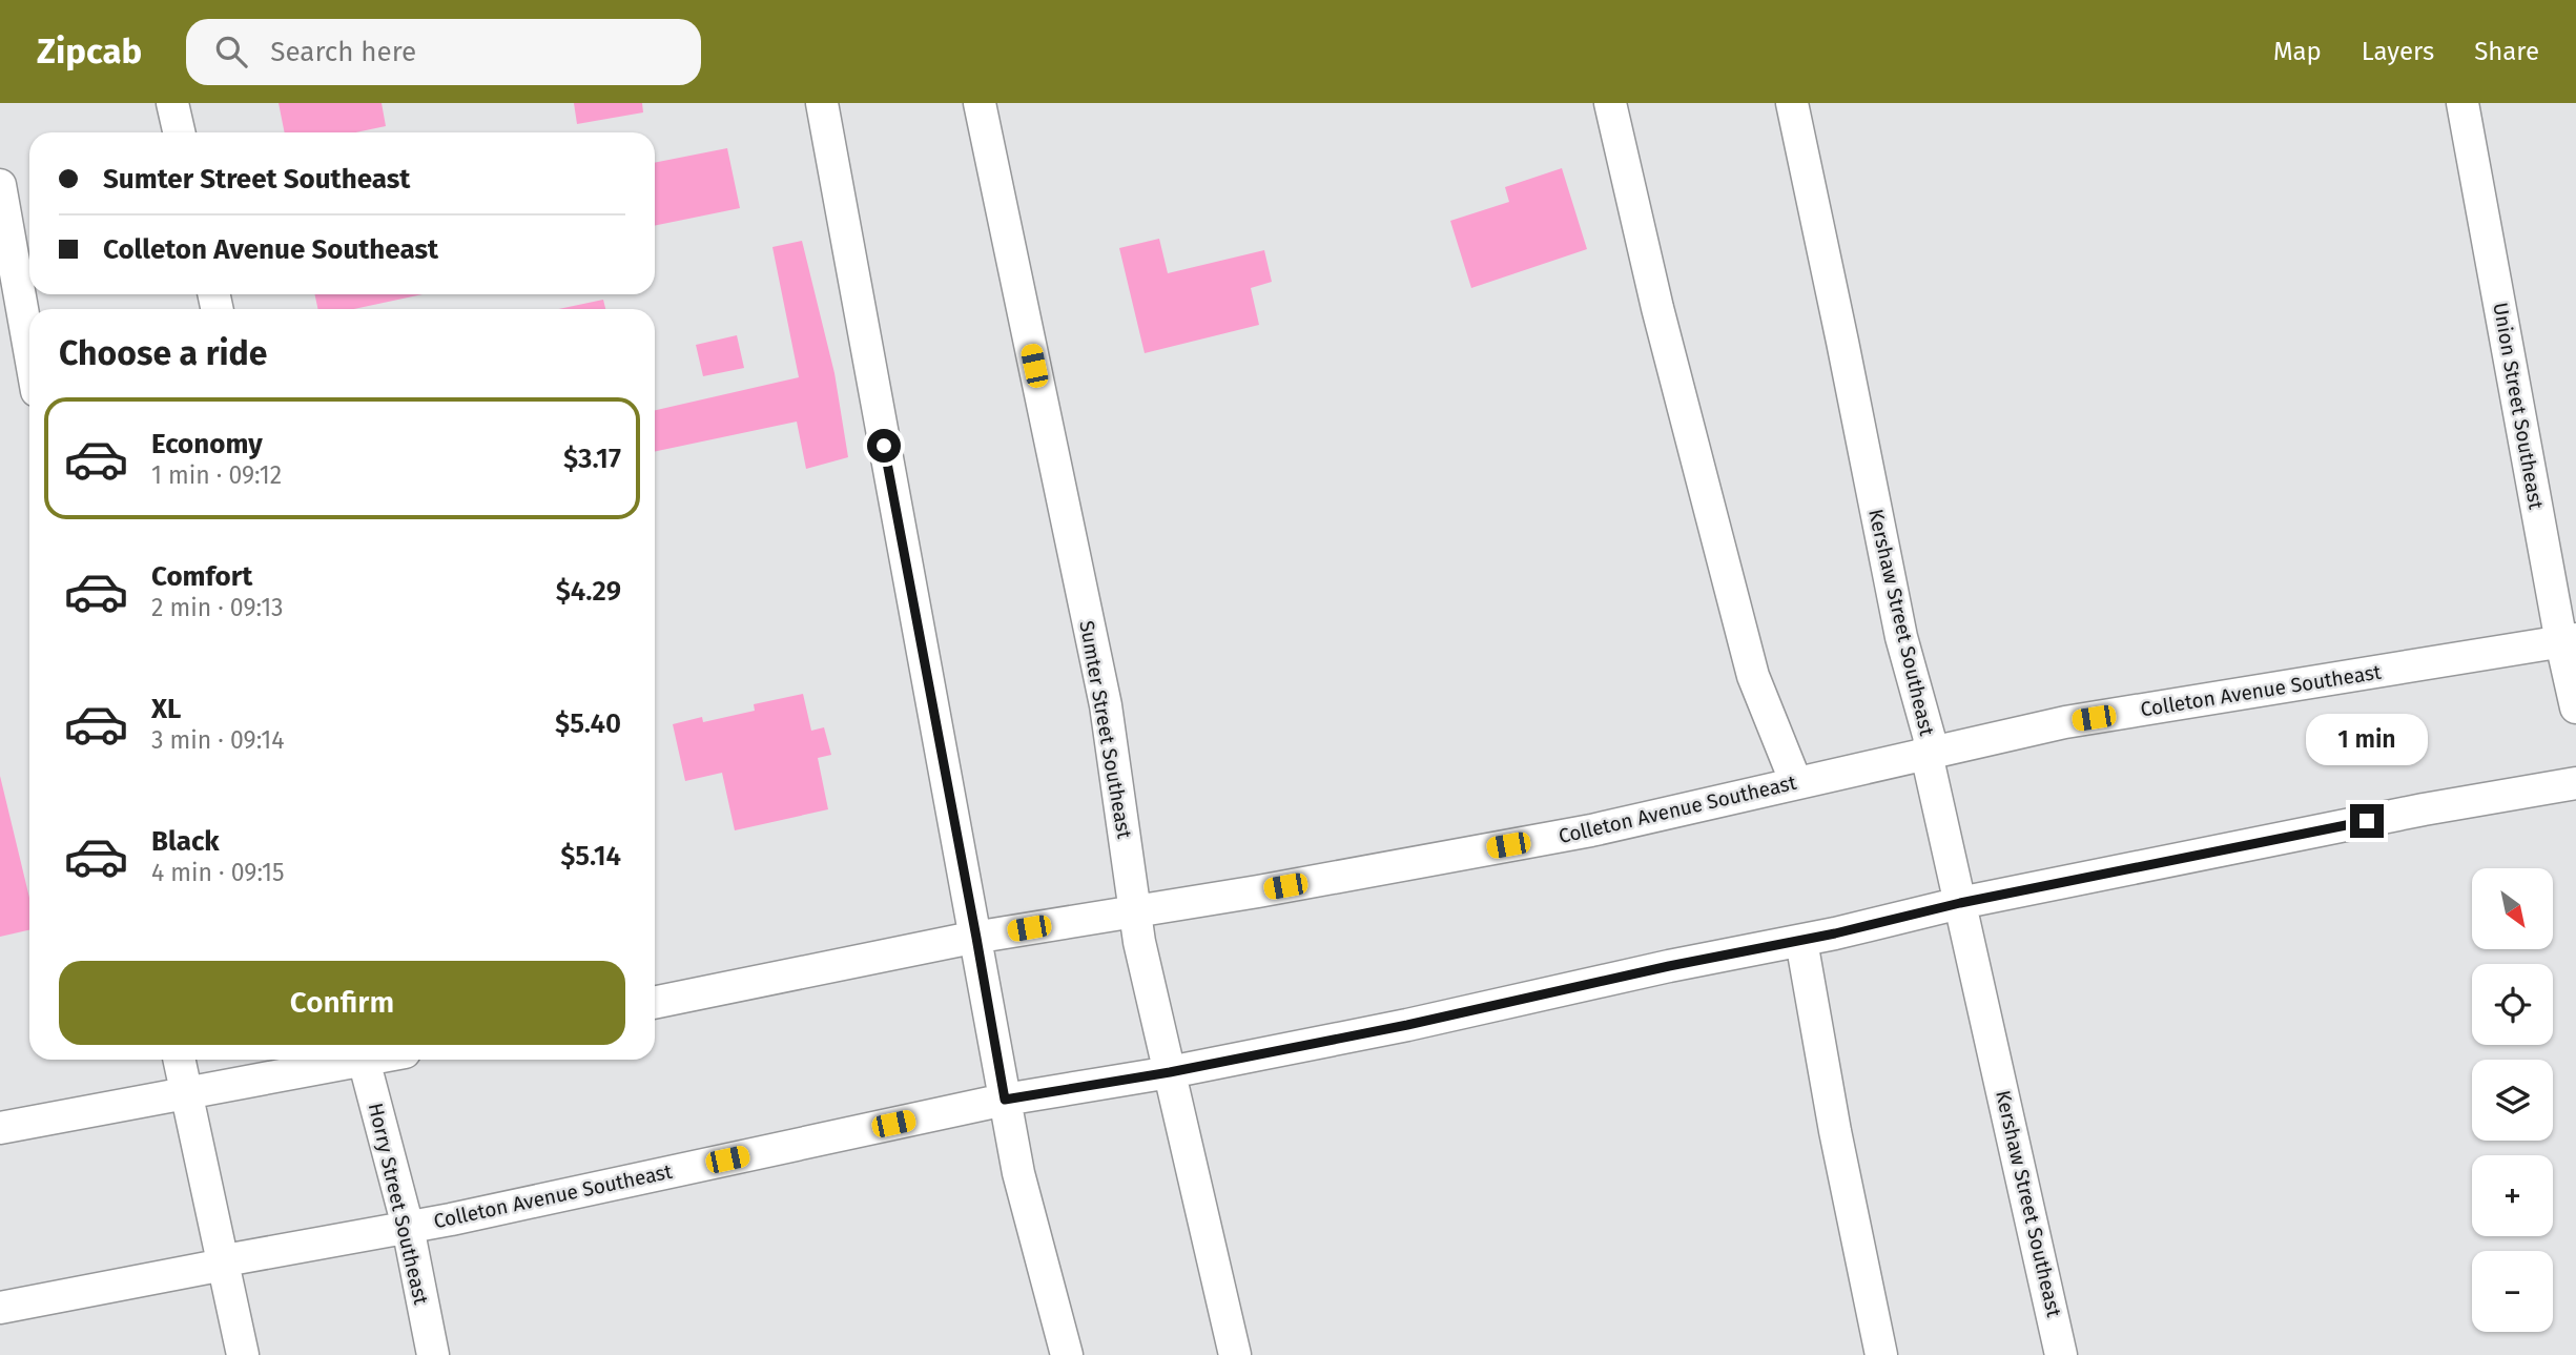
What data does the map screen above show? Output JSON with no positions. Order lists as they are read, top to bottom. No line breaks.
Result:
{"streets":{"street":["Union Street Southeast","Kershaw Street Southeast","Colleton Avenue Southeast","Sumter Street Southeast","Horry Street Southeast"]},"crossings":[["Union Street Southeast","Colleton Avenue Southeast"],["Kershaw Street Southeast","Colleton Avenue Southeast"],["Colleton Avenue Southeast","Sumter Street Southeast"],["Colleton Avenue Southeast","Horry Street Southeast"]],"north":"bottom right","page":{"header":"Zipcab","search":"Search here","nav":["Map","Layers","Share"],"banner":["Sumter Street Southeast","Colleton Avenue Southeast"],"heading":"Choose a ride","list":[{"name":"Economy","note":"1 min · 09:12","value":"$3.17"},{"name":"Comfort","note":"2 min · 09:13","value":"$4.29"},{"name":"XL","note":"3 min · 09:14","value":"$5.40"},{"name":"Black","note":"4 min · 09:15","value":"$5.14"}],"bubble":"1 min","map_buttons":["+","−"],"buttons":"Confirm"}}
